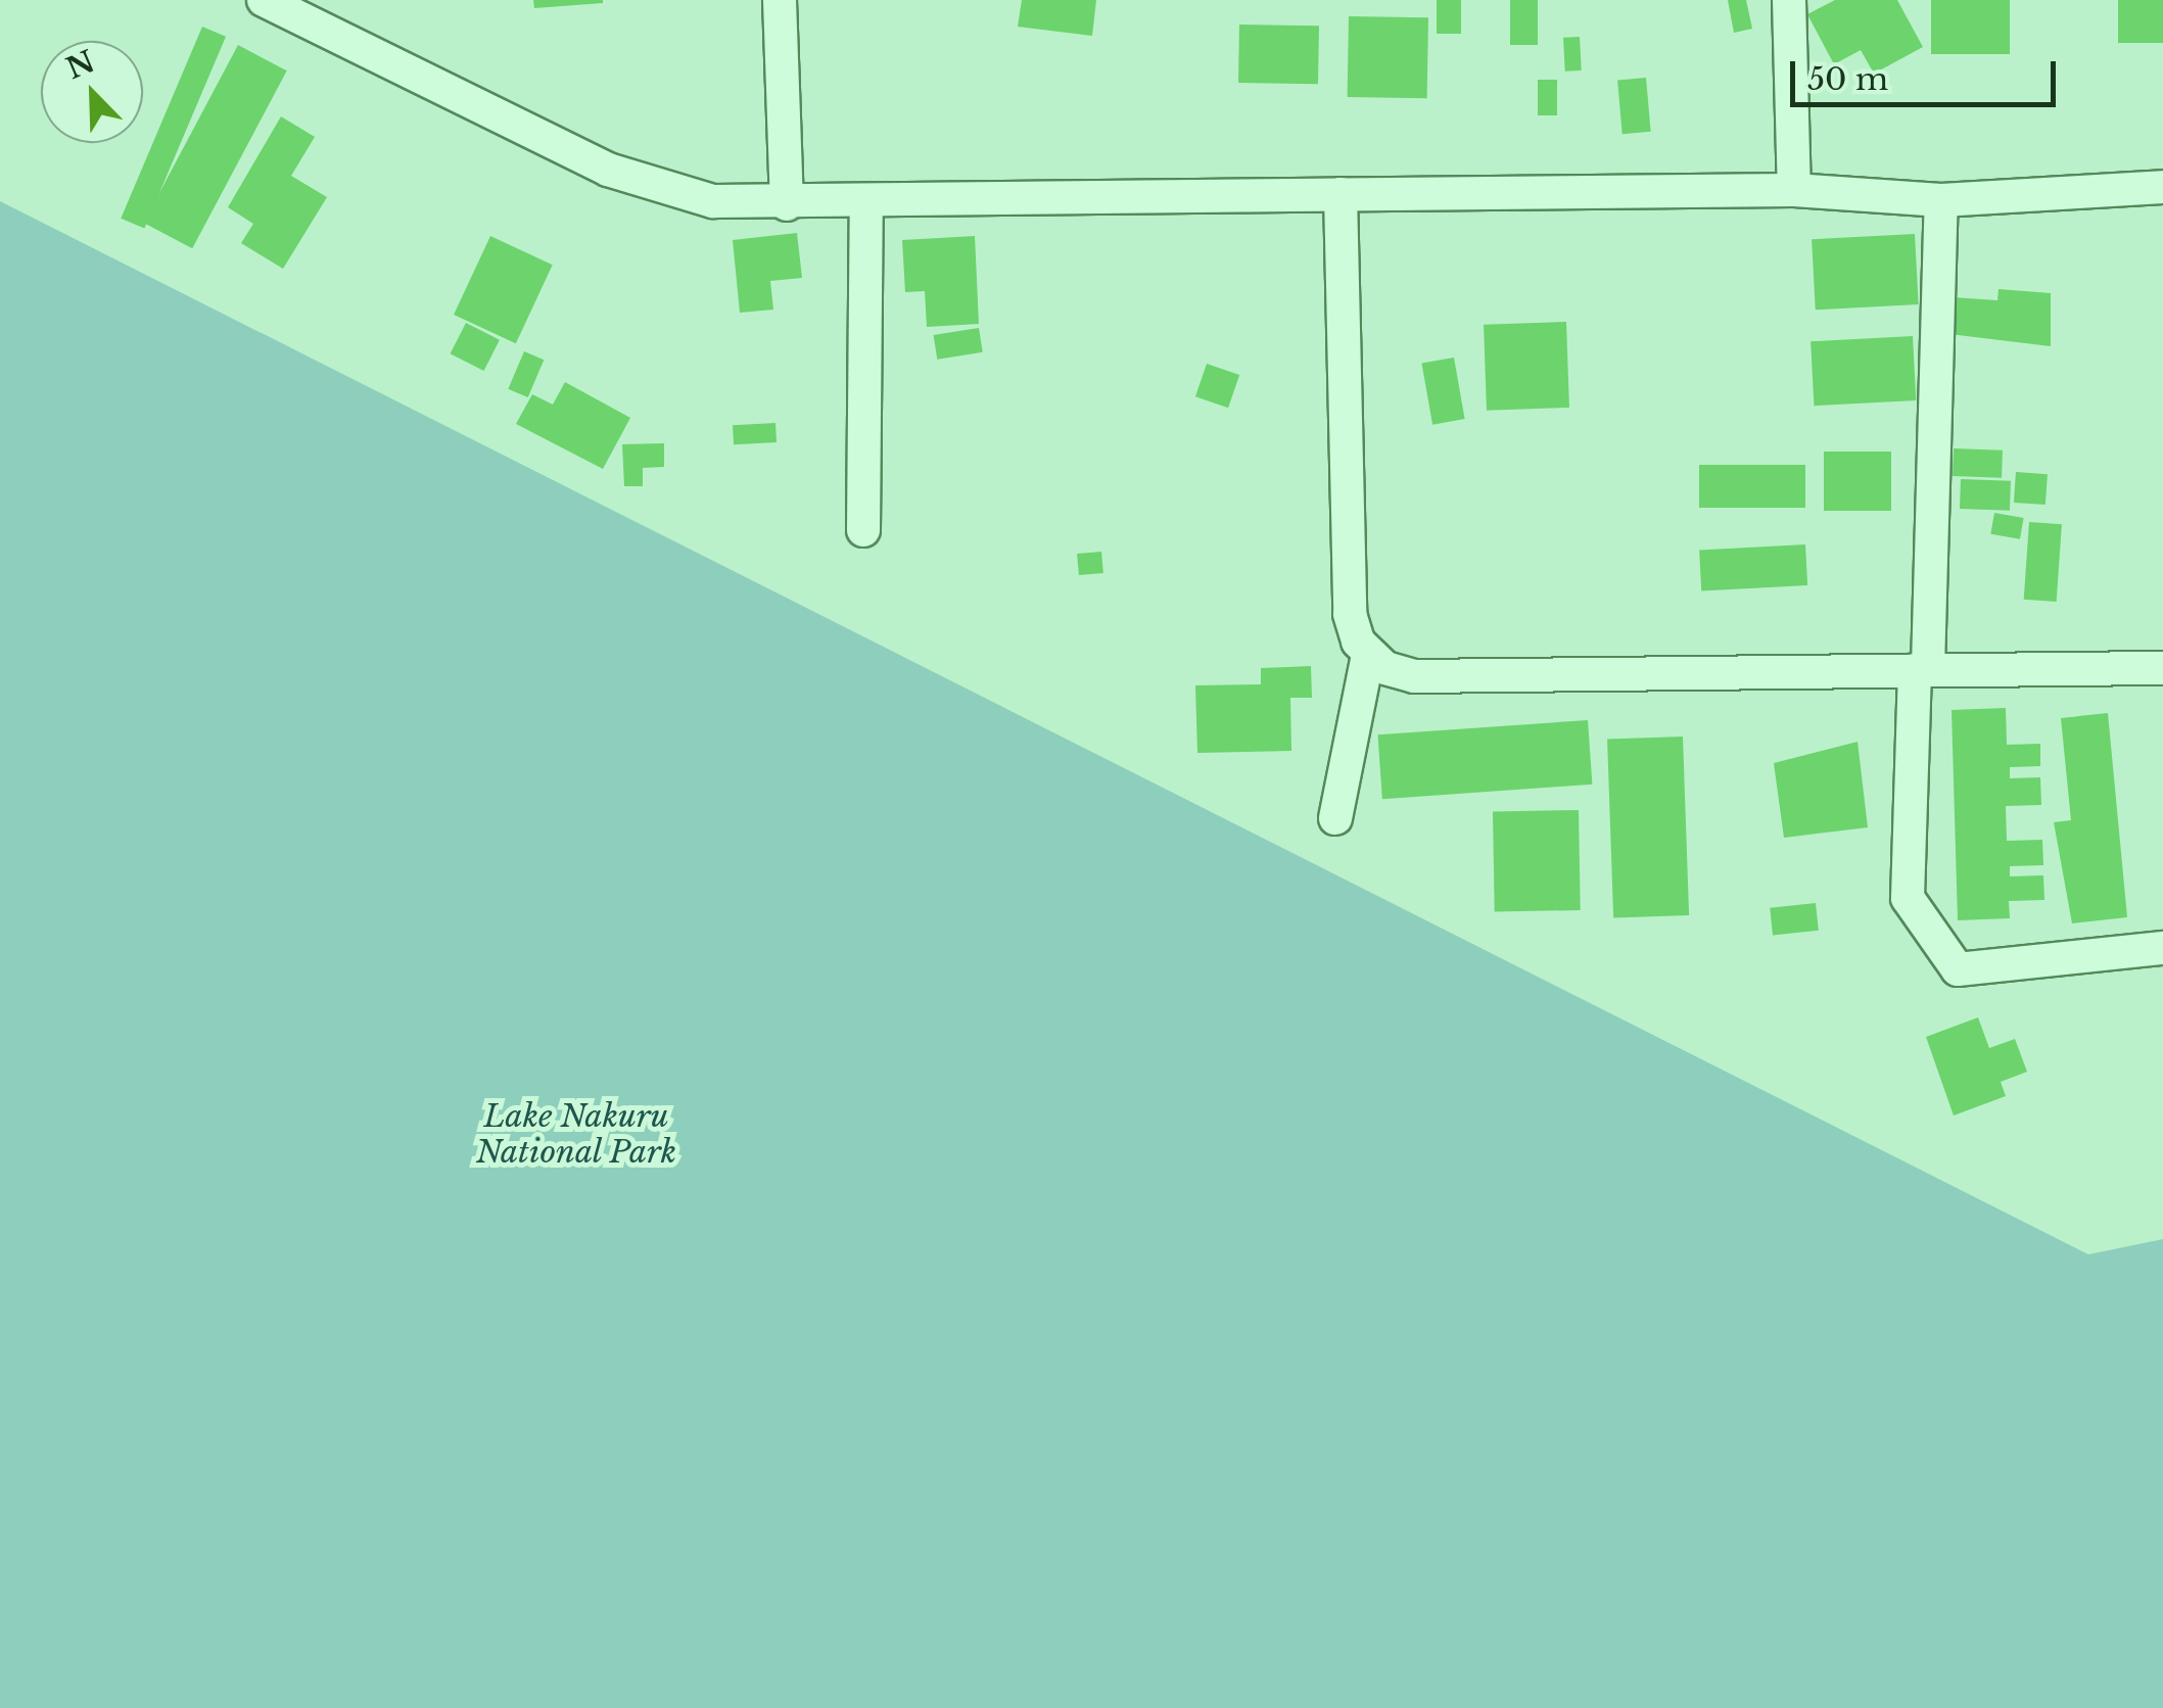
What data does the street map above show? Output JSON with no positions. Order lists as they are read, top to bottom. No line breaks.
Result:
{"parks":["Lake Nakuru National Park"],"scale_bar":"50 m","north":"top left"}
